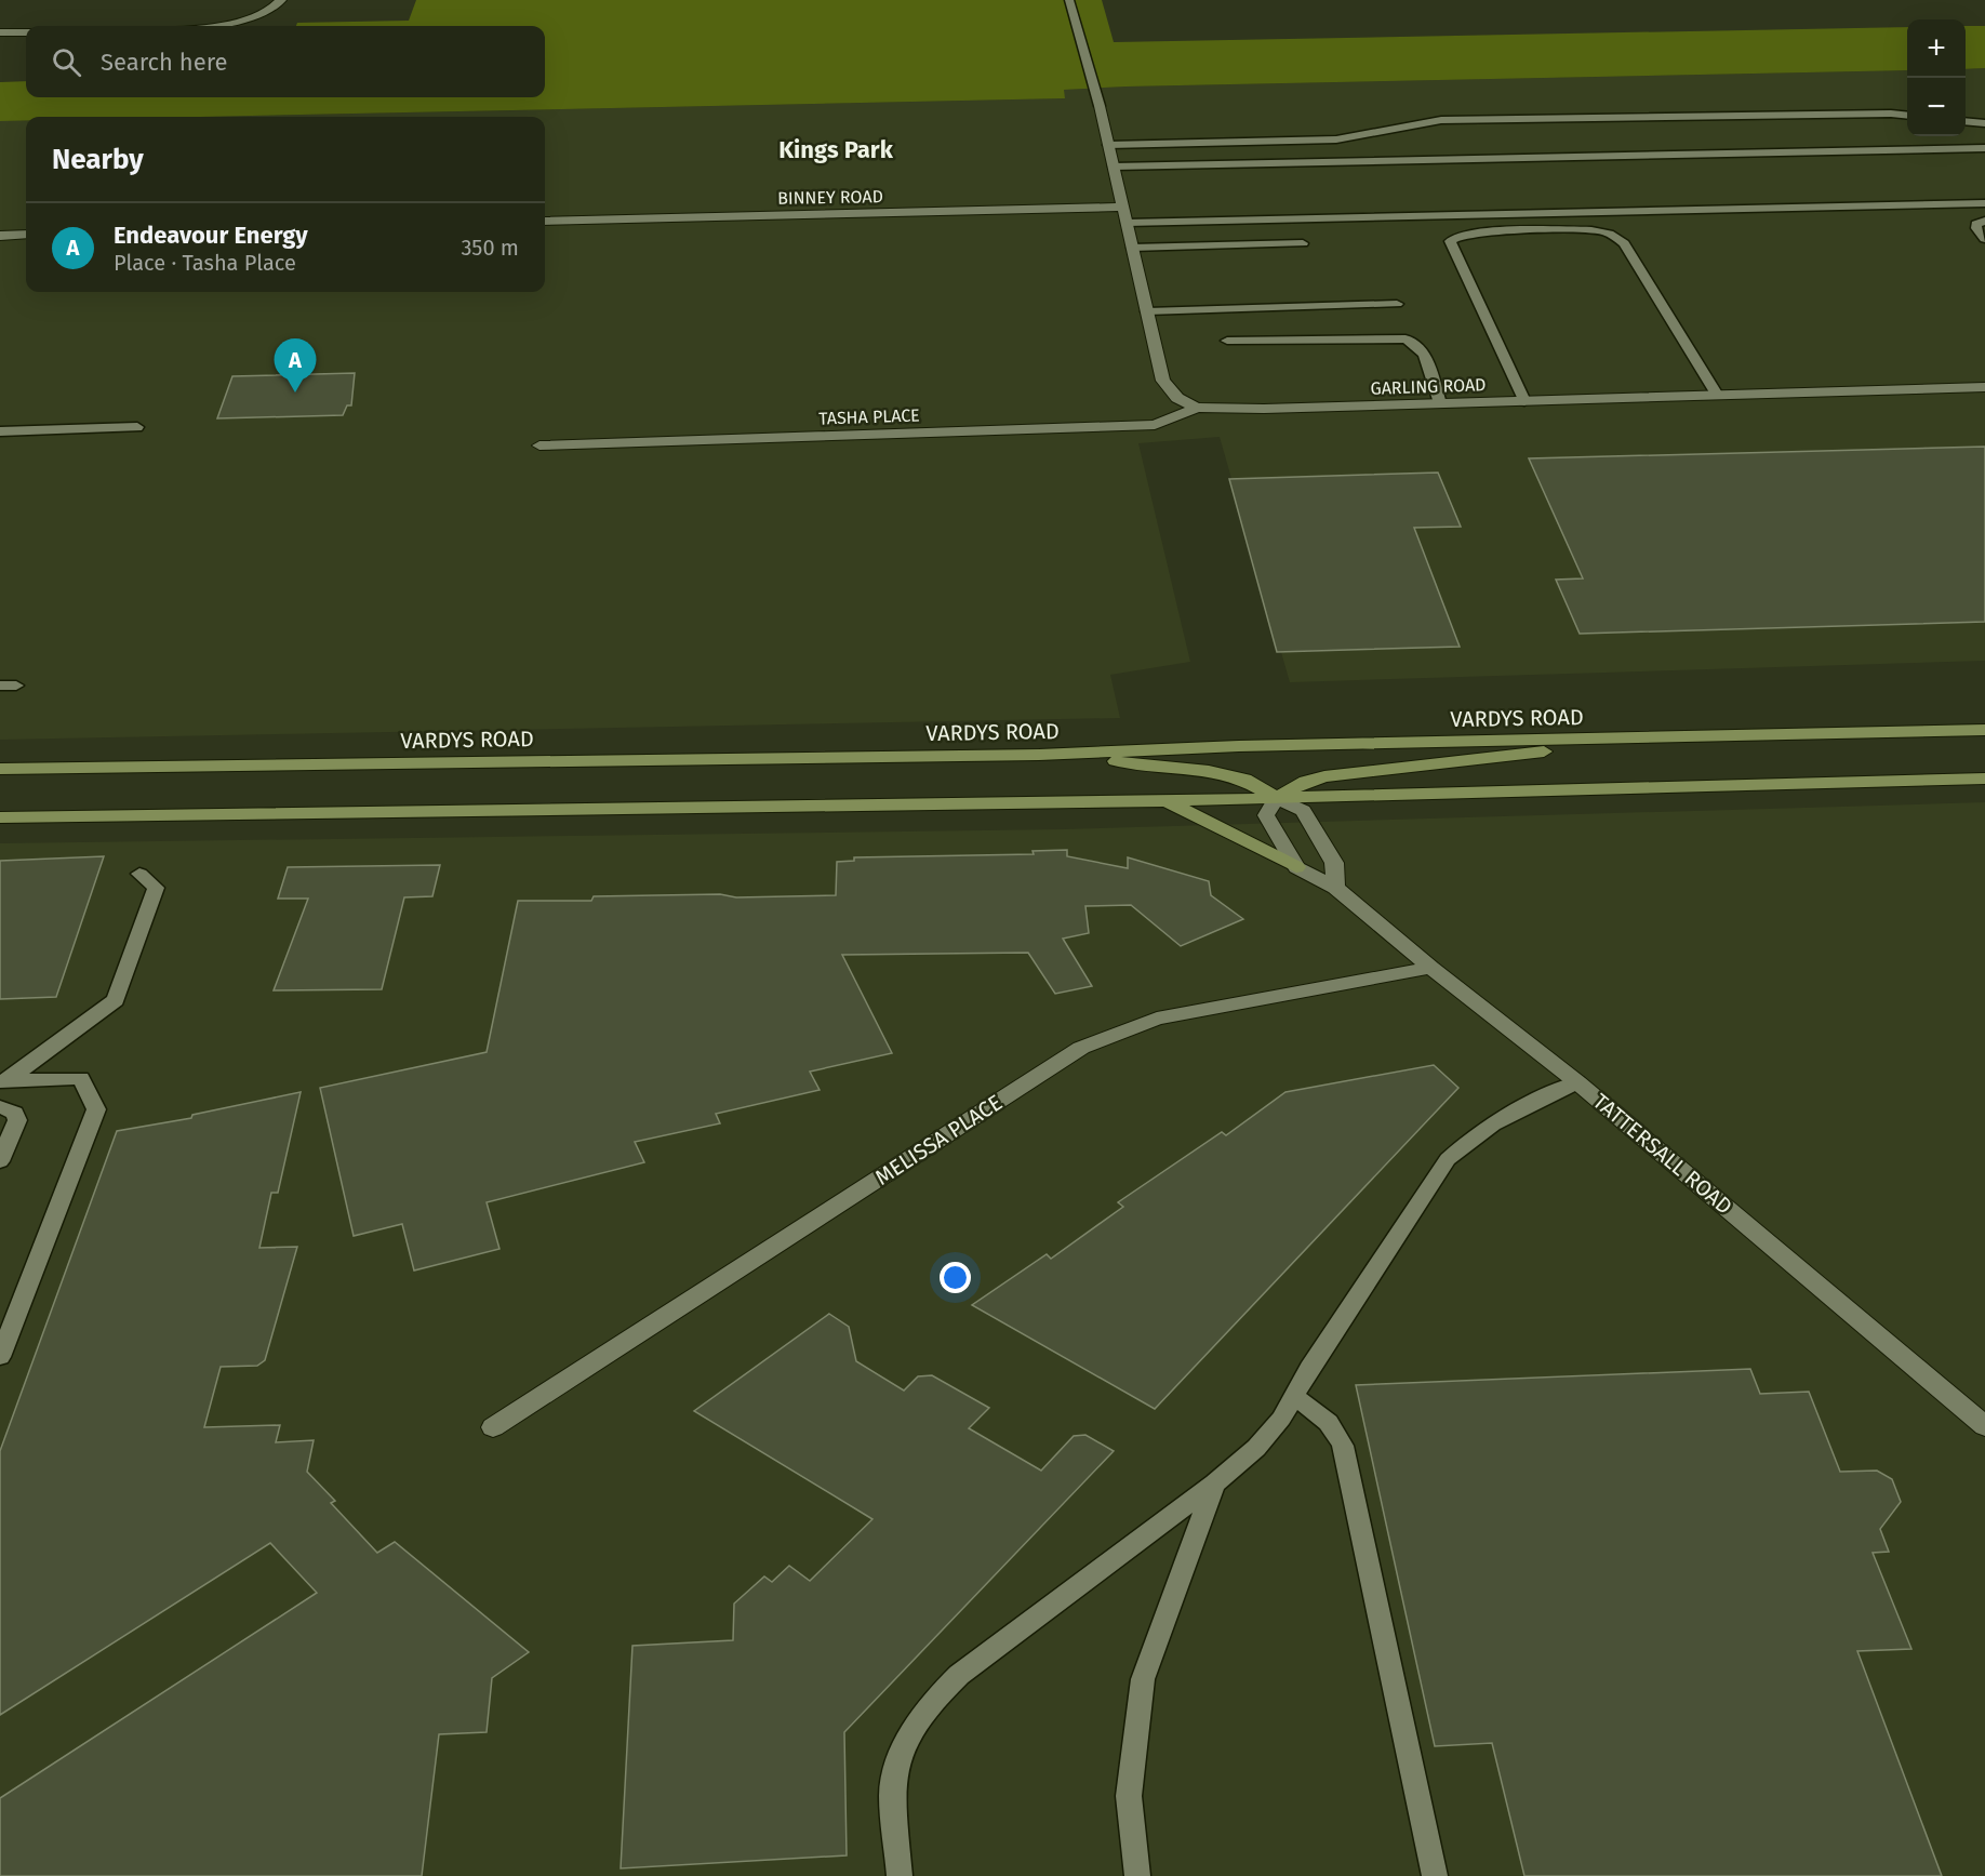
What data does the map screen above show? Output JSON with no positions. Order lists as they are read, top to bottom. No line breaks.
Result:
{"streets":{"main road":["VARDYS ROAD"],"street":["BINNEY ROAD","GARLING ROAD","TASHA PLACE","MELISSA PLACE","TATTERSALL ROAD"]},"crossings":[["GARLING ROAD","TASHA PLACE"],["MELISSA PLACE","TATTERSALL ROAD"]],"districts":["Kings Park"],"page":{"map_buttons":["+","−"],"search":"Search here","heading":"Nearby","list":[{"mark":"A","name":"Endeavour Energy","note":"Place · Tasha Place","value":"350 m"}],"pins":"A"}}
